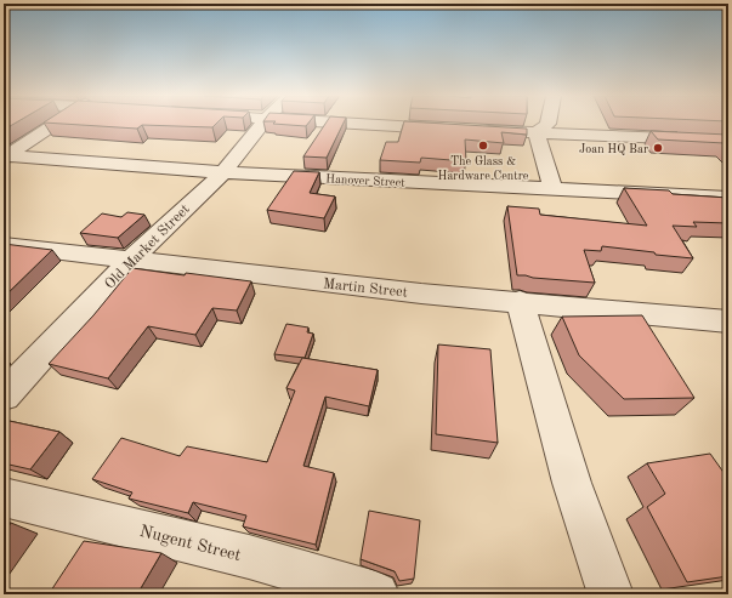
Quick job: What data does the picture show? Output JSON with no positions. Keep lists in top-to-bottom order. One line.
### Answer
{"streets":{"street":["Hanover Street","Old Market Street","Martin Street","Nugent Street"]},"crossings":[["Hanover Street","Old Market Street"],["Old Market Street","Martin Street"]],"places":["The Glass & Hardware Centre","Joan HQ Bar"]}
